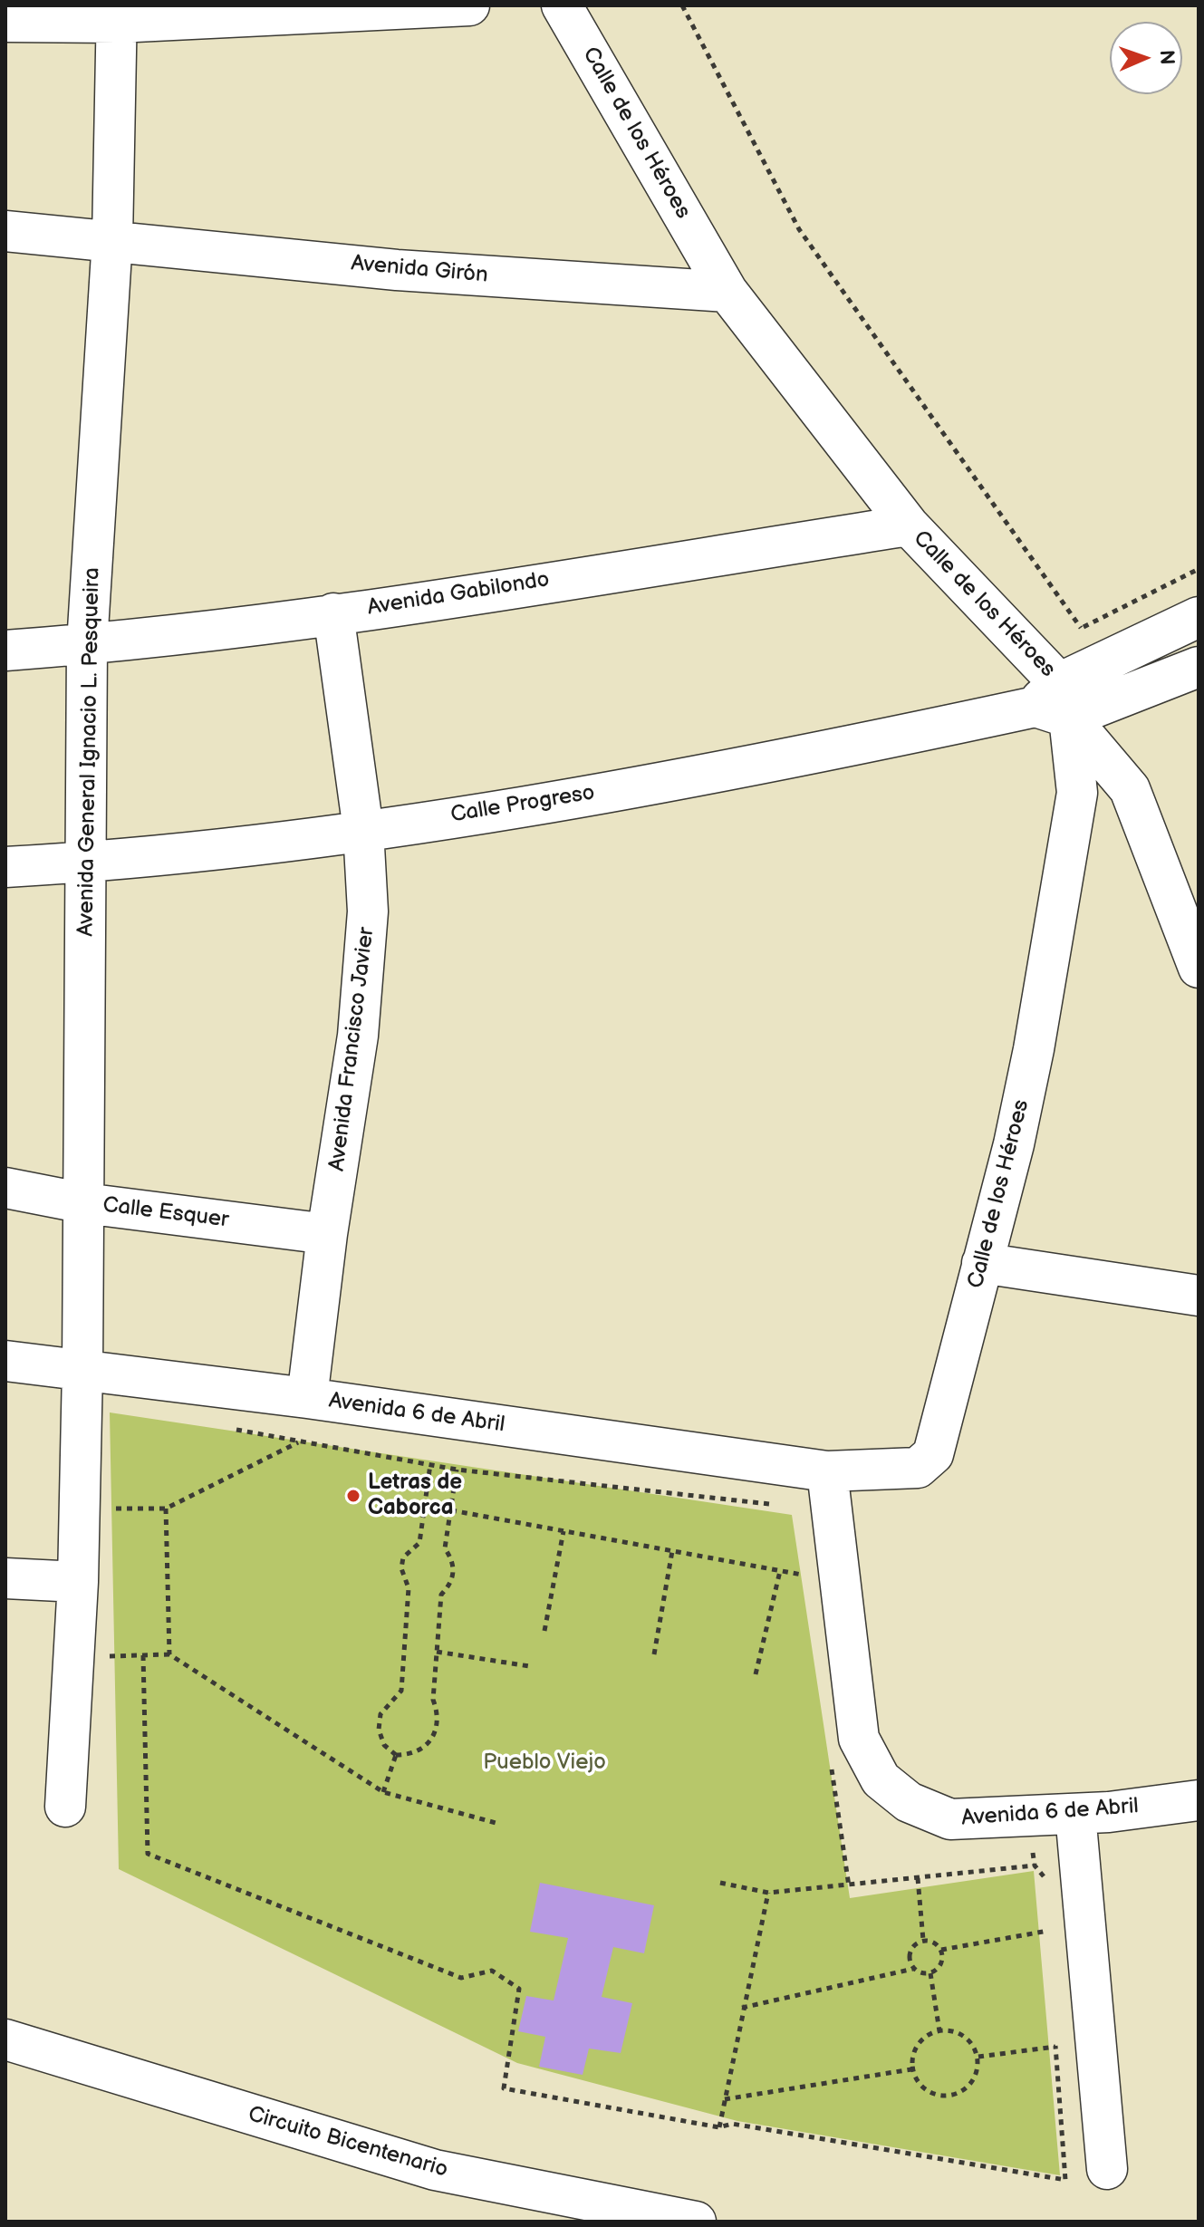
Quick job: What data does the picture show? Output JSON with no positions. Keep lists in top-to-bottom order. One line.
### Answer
{"streets":{"street":["Calle de los Héroes","Avenida Girón","Avenida Gabilondo","Avenida General Ignacio L. Pesqueira","Calle Progreso","Avenida Francisco Javier","Calle Esquer","Avenida 6 de Abril","Circuito Bicentenario"]},"crossings":[["Calle de los Héroes","Avenida Girón"],["Calle de los Héroes","Avenida Gabilondo"],["Calle de los Héroes","Calle Progreso"],["Calle de los Héroes","Avenida 6 de Abril"],["Avenida Girón","Avenida General Ignacio L. Pesqueira"],["Avenida Gabilondo","Avenida General Ignacio L. Pesqueira"],["Avenida Gabilondo","Avenida Francisco Javier"],["Avenida General Ignacio L. Pesqueira","Calle Progreso"],["Avenida General Ignacio L. Pesqueira","Calle Esquer"],["Avenida General Ignacio L. Pesqueira","Avenida 6 de Abril"],["Calle Progreso","Avenida Francisco Javier"],["Avenida Francisco Javier","Calle Esquer"],["Avenida Francisco Javier","Avenida 6 de Abril"]],"parks":["Pueblo Viejo"],"places":["Letras de Caborca"],"north":"right"}
